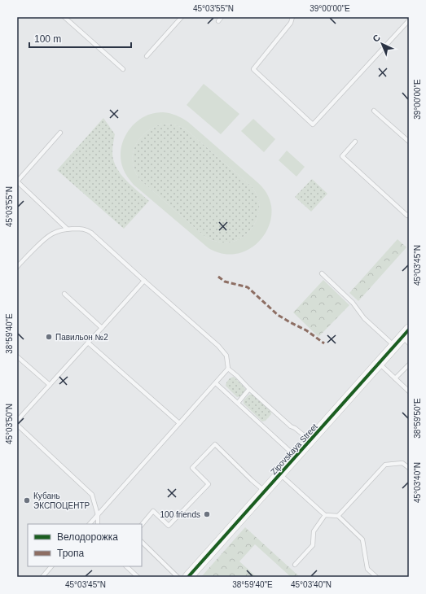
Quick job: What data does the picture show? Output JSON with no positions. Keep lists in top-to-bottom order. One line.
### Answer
{"streets":{"street":["Zipovskaya Street"]},"places":["Павильон №2","Кубань ЭКСПОЦЕНТР","100 friends"],"legend":["Велодорожка","Тропа"],"scale_bar":"100 m","north":"top left","coordinates":["45°03'55\"N","39°00'00\"E","45°03'45\"N","38°59'40\"E","38°59'50\"E","45°03'50\"N","45°03'40\"N"]}
